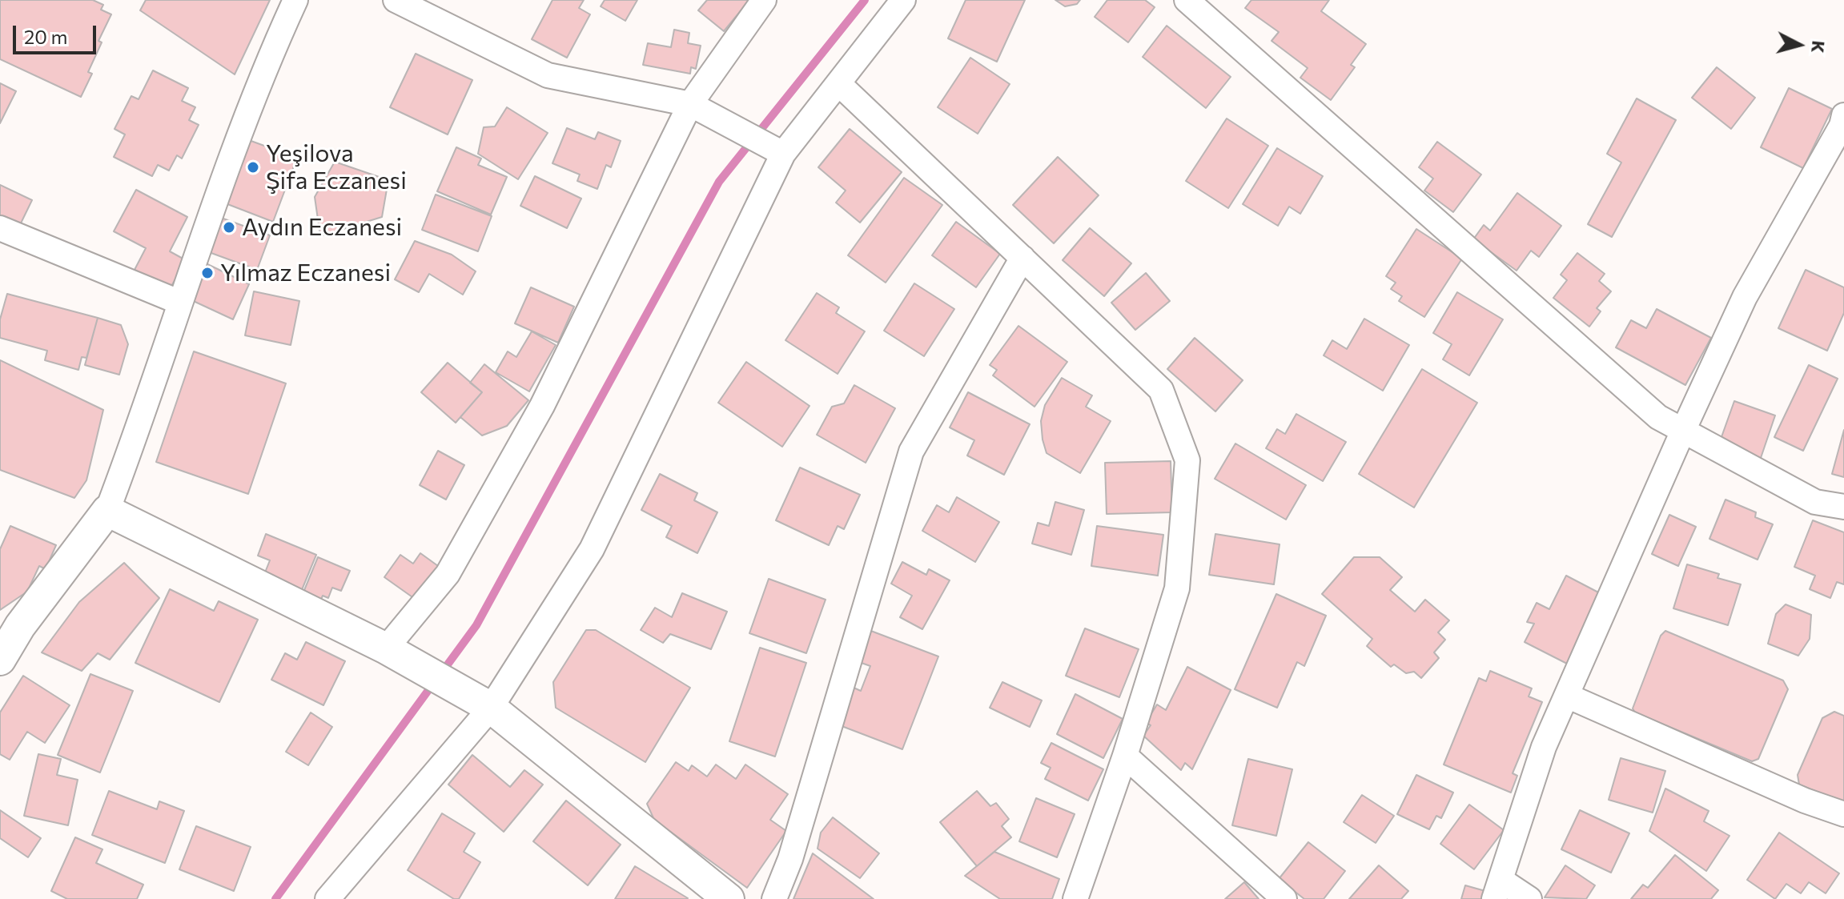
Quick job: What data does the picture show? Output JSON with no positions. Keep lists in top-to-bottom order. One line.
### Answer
{"places":["Yeşilova Şifa Eczanesi","Aydın Eczanesi","Yılmaz Eczanesi"],"scale_bar":"20 m","north":"right"}
